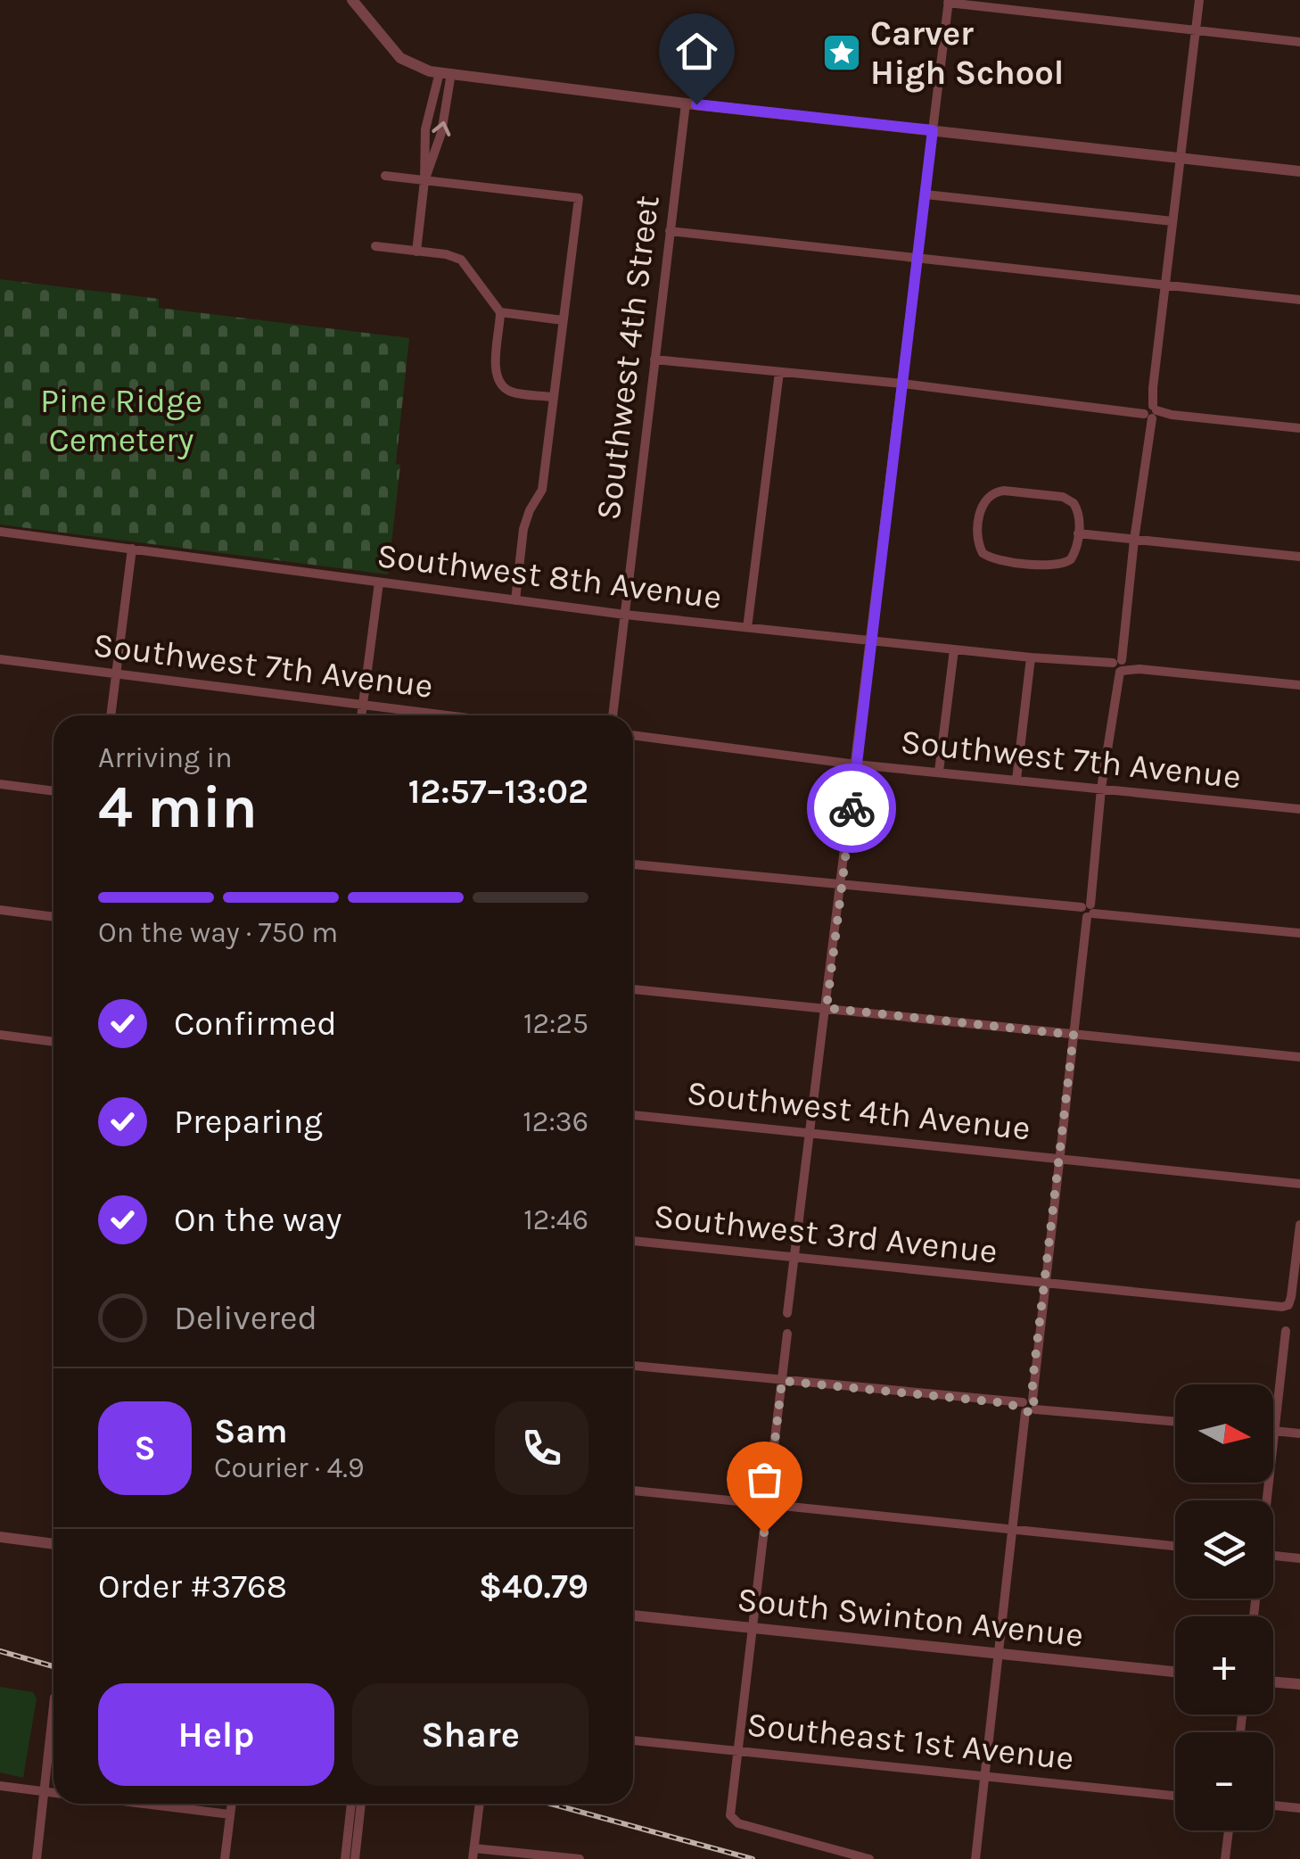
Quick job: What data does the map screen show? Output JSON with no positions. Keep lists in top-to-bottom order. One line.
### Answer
{"streets":{"street":["Southwest 4th Street","Southwest 8th Avenue","Southwest 7th Avenue","Southwest 4th Avenue","Southwest 3rd Avenue","South Swinton Avenue","Southeast 1st Avenue"]},"crossings":[["Southwest 4th Street","Southwest 8th Avenue"]],"parks":["Pine Ridge Cemetery"],"places":{"place":["Carver High School"]},"north":"right","page":{"heading":["4 min","Arriving in","12:57–13:02"],"panel":["Sam","Courier · 4.9","Order #3768","$40.79"],"bar":"On the way · 750 m","list":[["Confirmed","12:25"],["Preparing","12:36"],["On the way","12:46"],"Delivered"],"map_buttons":["+","−"],"round":"S","buttons":["Help","Share"]}}
